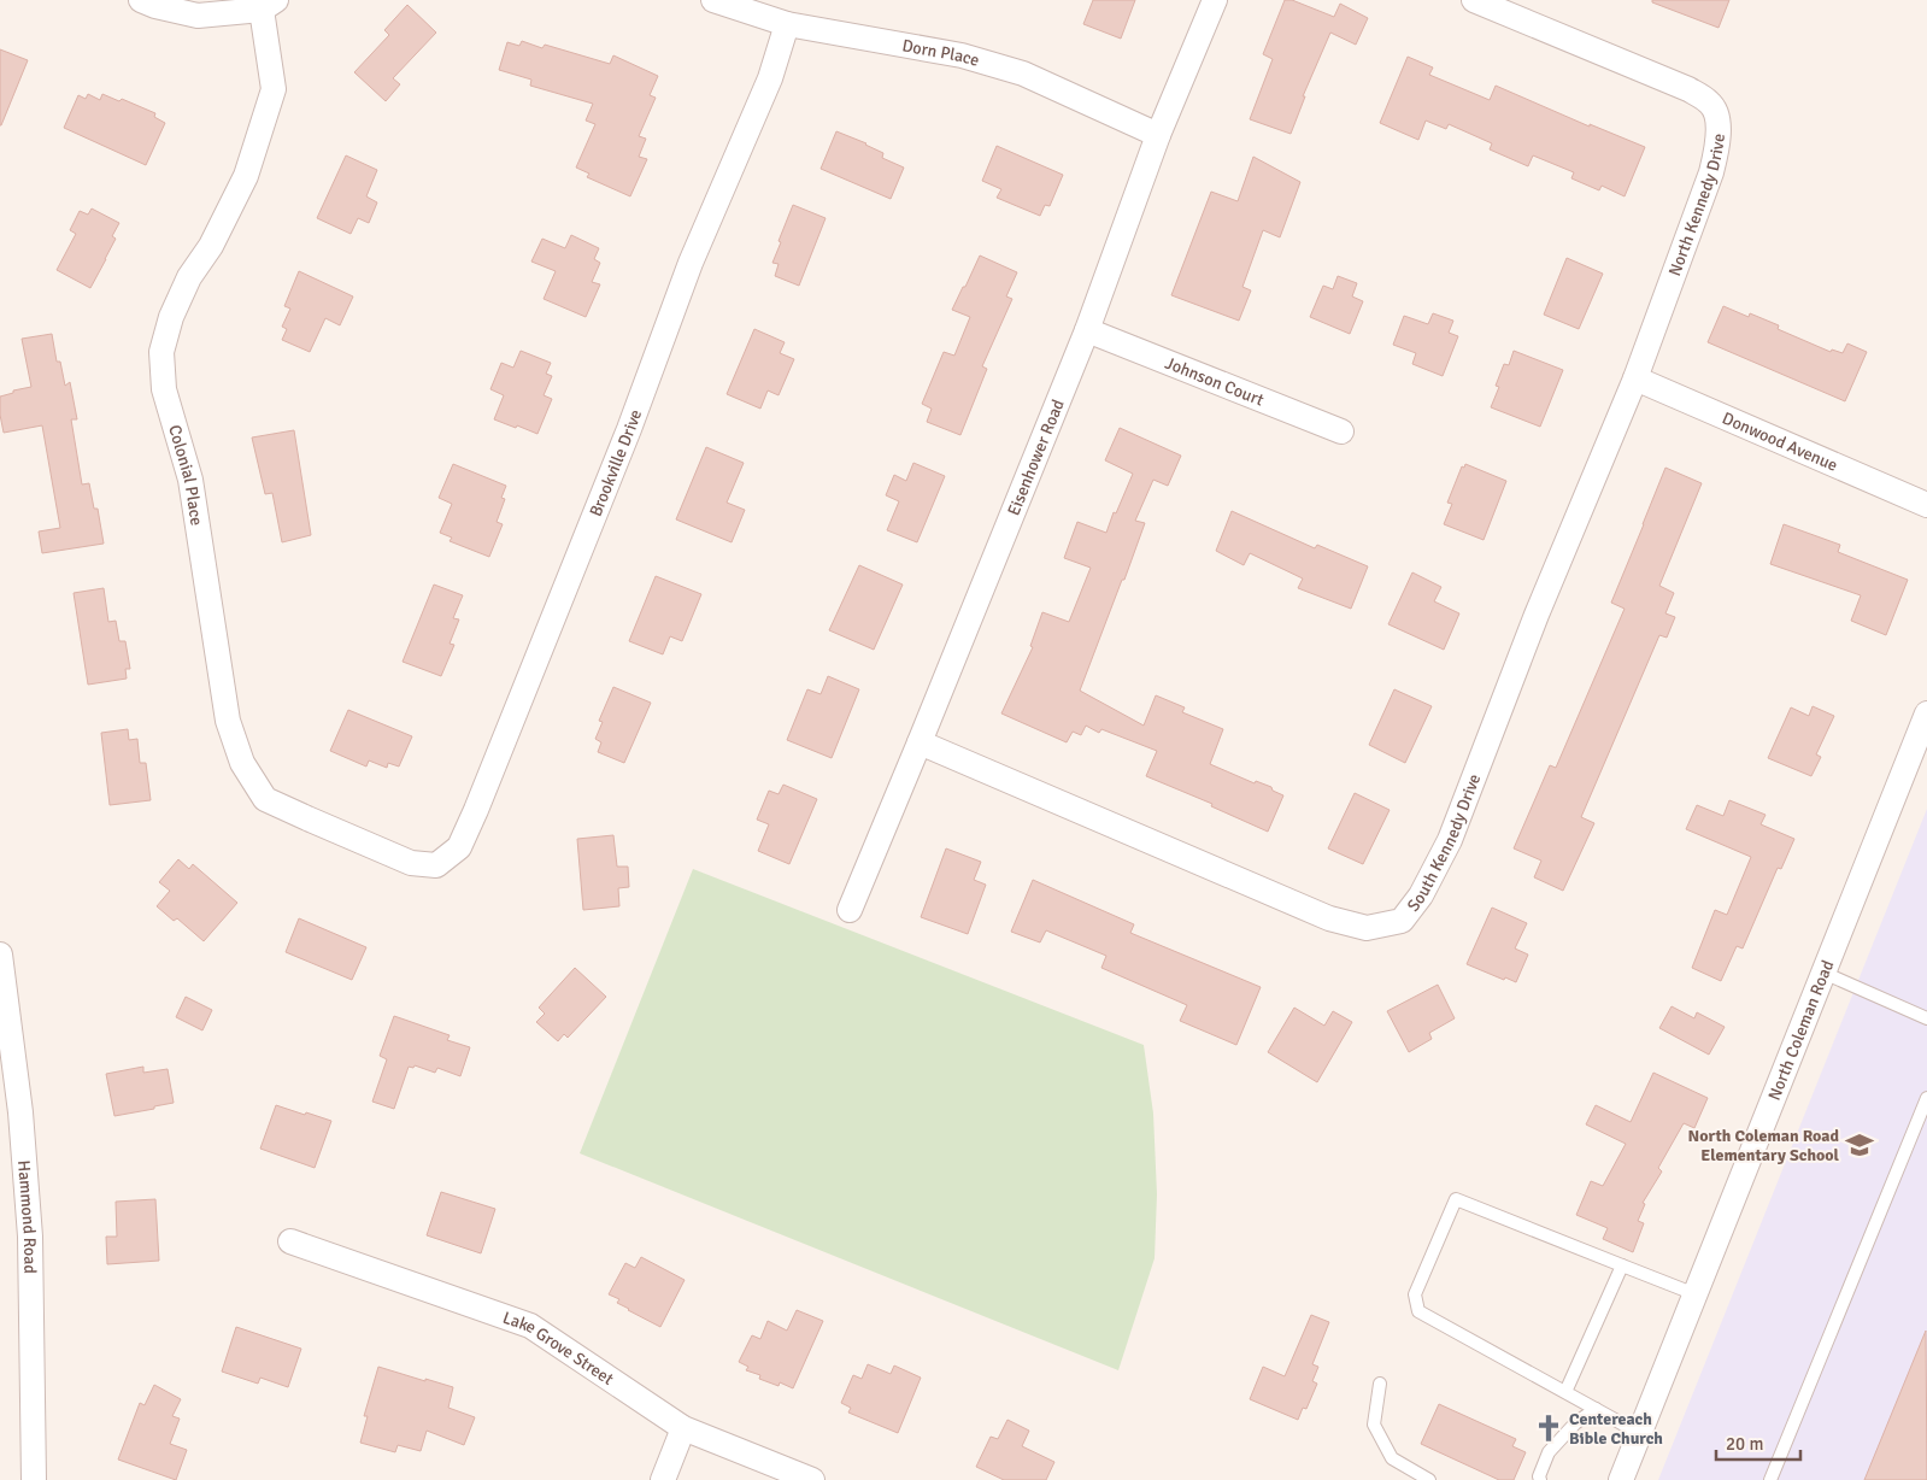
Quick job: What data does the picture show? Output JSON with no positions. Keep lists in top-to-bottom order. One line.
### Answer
{"streets":{"street":["Dorn Place","North Kennedy Drive","Johnson Court","Donwood Avenue","Eisenhower Road","Brookville Drive","Colonial Place","South Kennedy Drive","North Coleman Road","Hammond Road","Lake Grove Street"]},"crossings":[["Dorn Place","Eisenhower Road"],["Dorn Place","Brookville Drive"],["North Kennedy Drive","Donwood Avenue"],["North Kennedy Drive","South Kennedy Drive"],["Johnson Court","Eisenhower Road"],["Donwood Avenue","South Kennedy Drive"],["Eisenhower Road","South Kennedy Drive"],["Brookville Drive","Colonial Place"]],"places":{"school or university":["North Coleman Road Elementary School"],"church":["Centereach Bible Church"]},"scale_bar":"20 m"}
